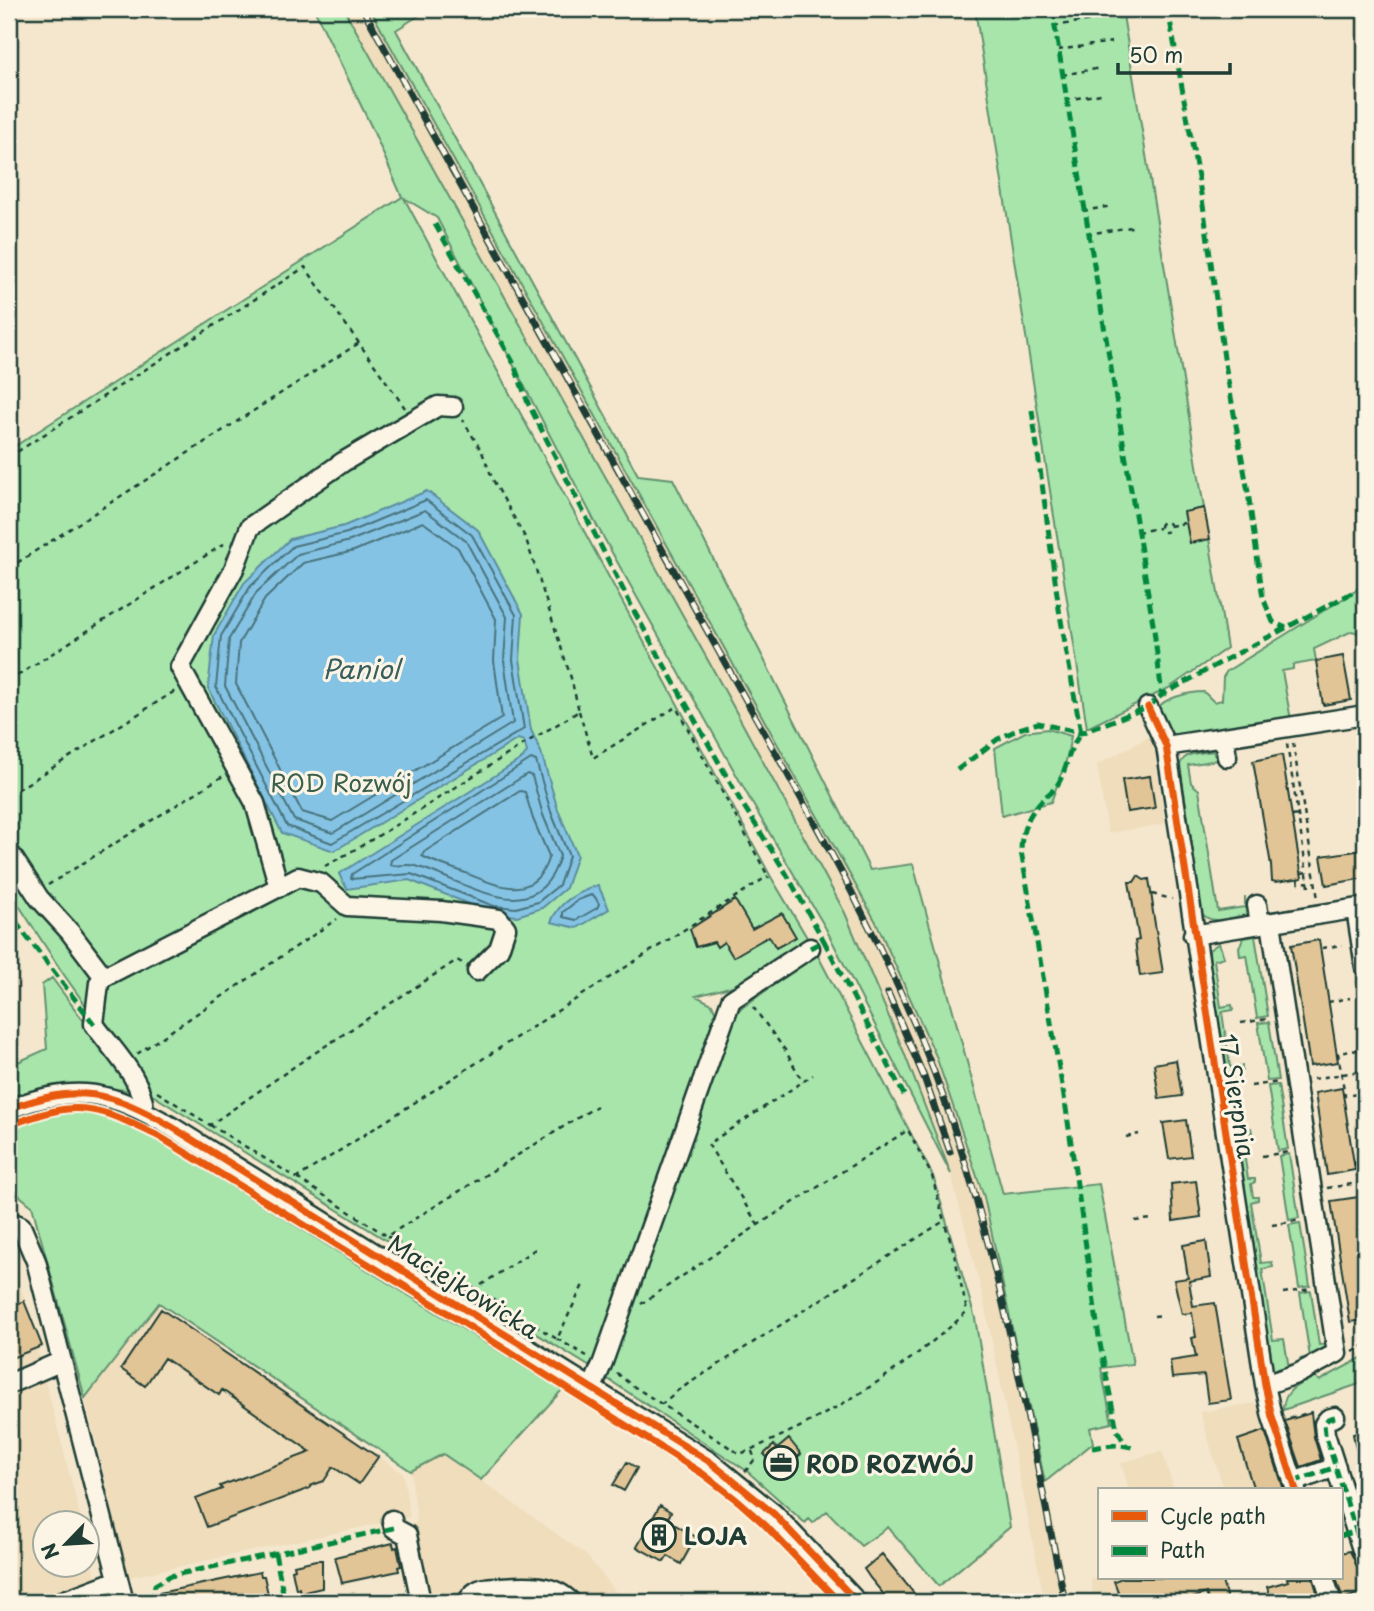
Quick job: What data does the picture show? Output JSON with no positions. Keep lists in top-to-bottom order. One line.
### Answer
{"streets":{"street":["17 Sierpnia","Maciejkowicka"]},"water":["Paniol"],"parks":["ROD Rozwój"],"places":{"office":["ROD ROZWÓJ"],"building":["LOJA"]},"legend":["Cycle path","Path"],"scale_bar":"50 m","north":"bottom left"}
